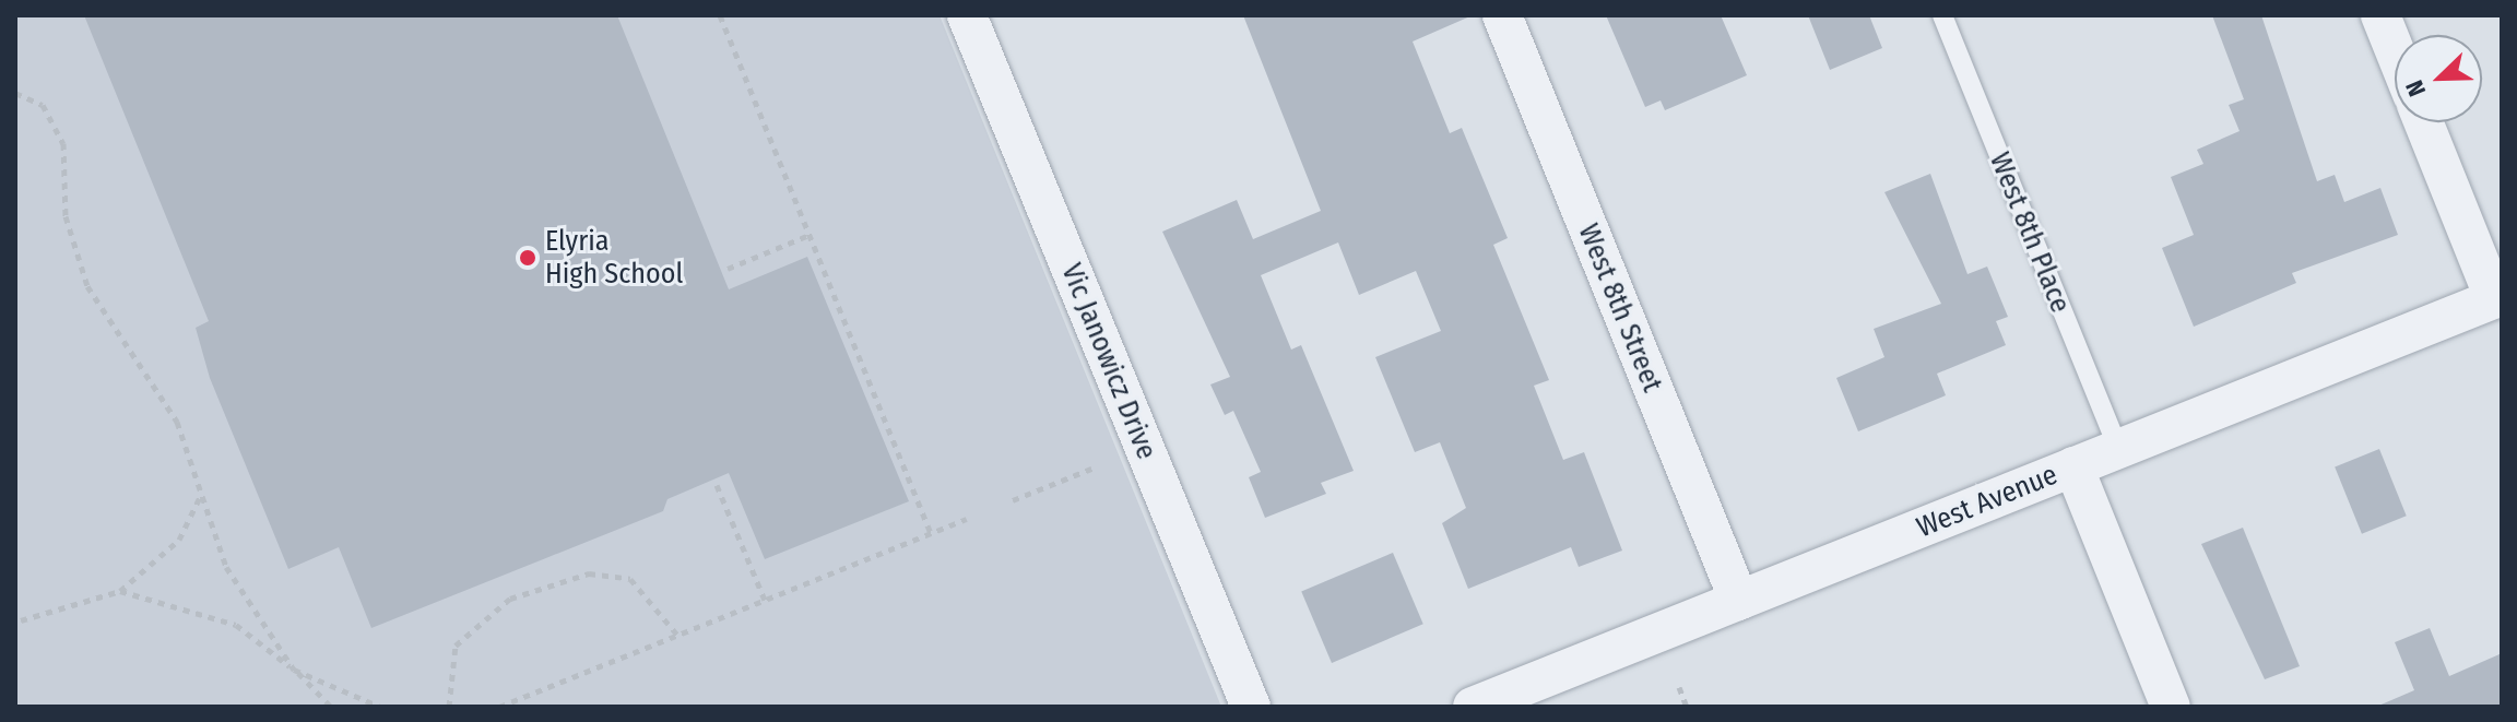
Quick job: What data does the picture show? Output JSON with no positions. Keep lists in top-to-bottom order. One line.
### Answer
{"streets":{"street":["West 8th Street","Vic Janowicz Drive","West Avenue"],"lane":["West 8th Place"]},"crossings":[["West 8th Place","West Avenue"],["West 8th Street","West Avenue"]],"places":["Elyria High School"],"north":"bottom left"}
